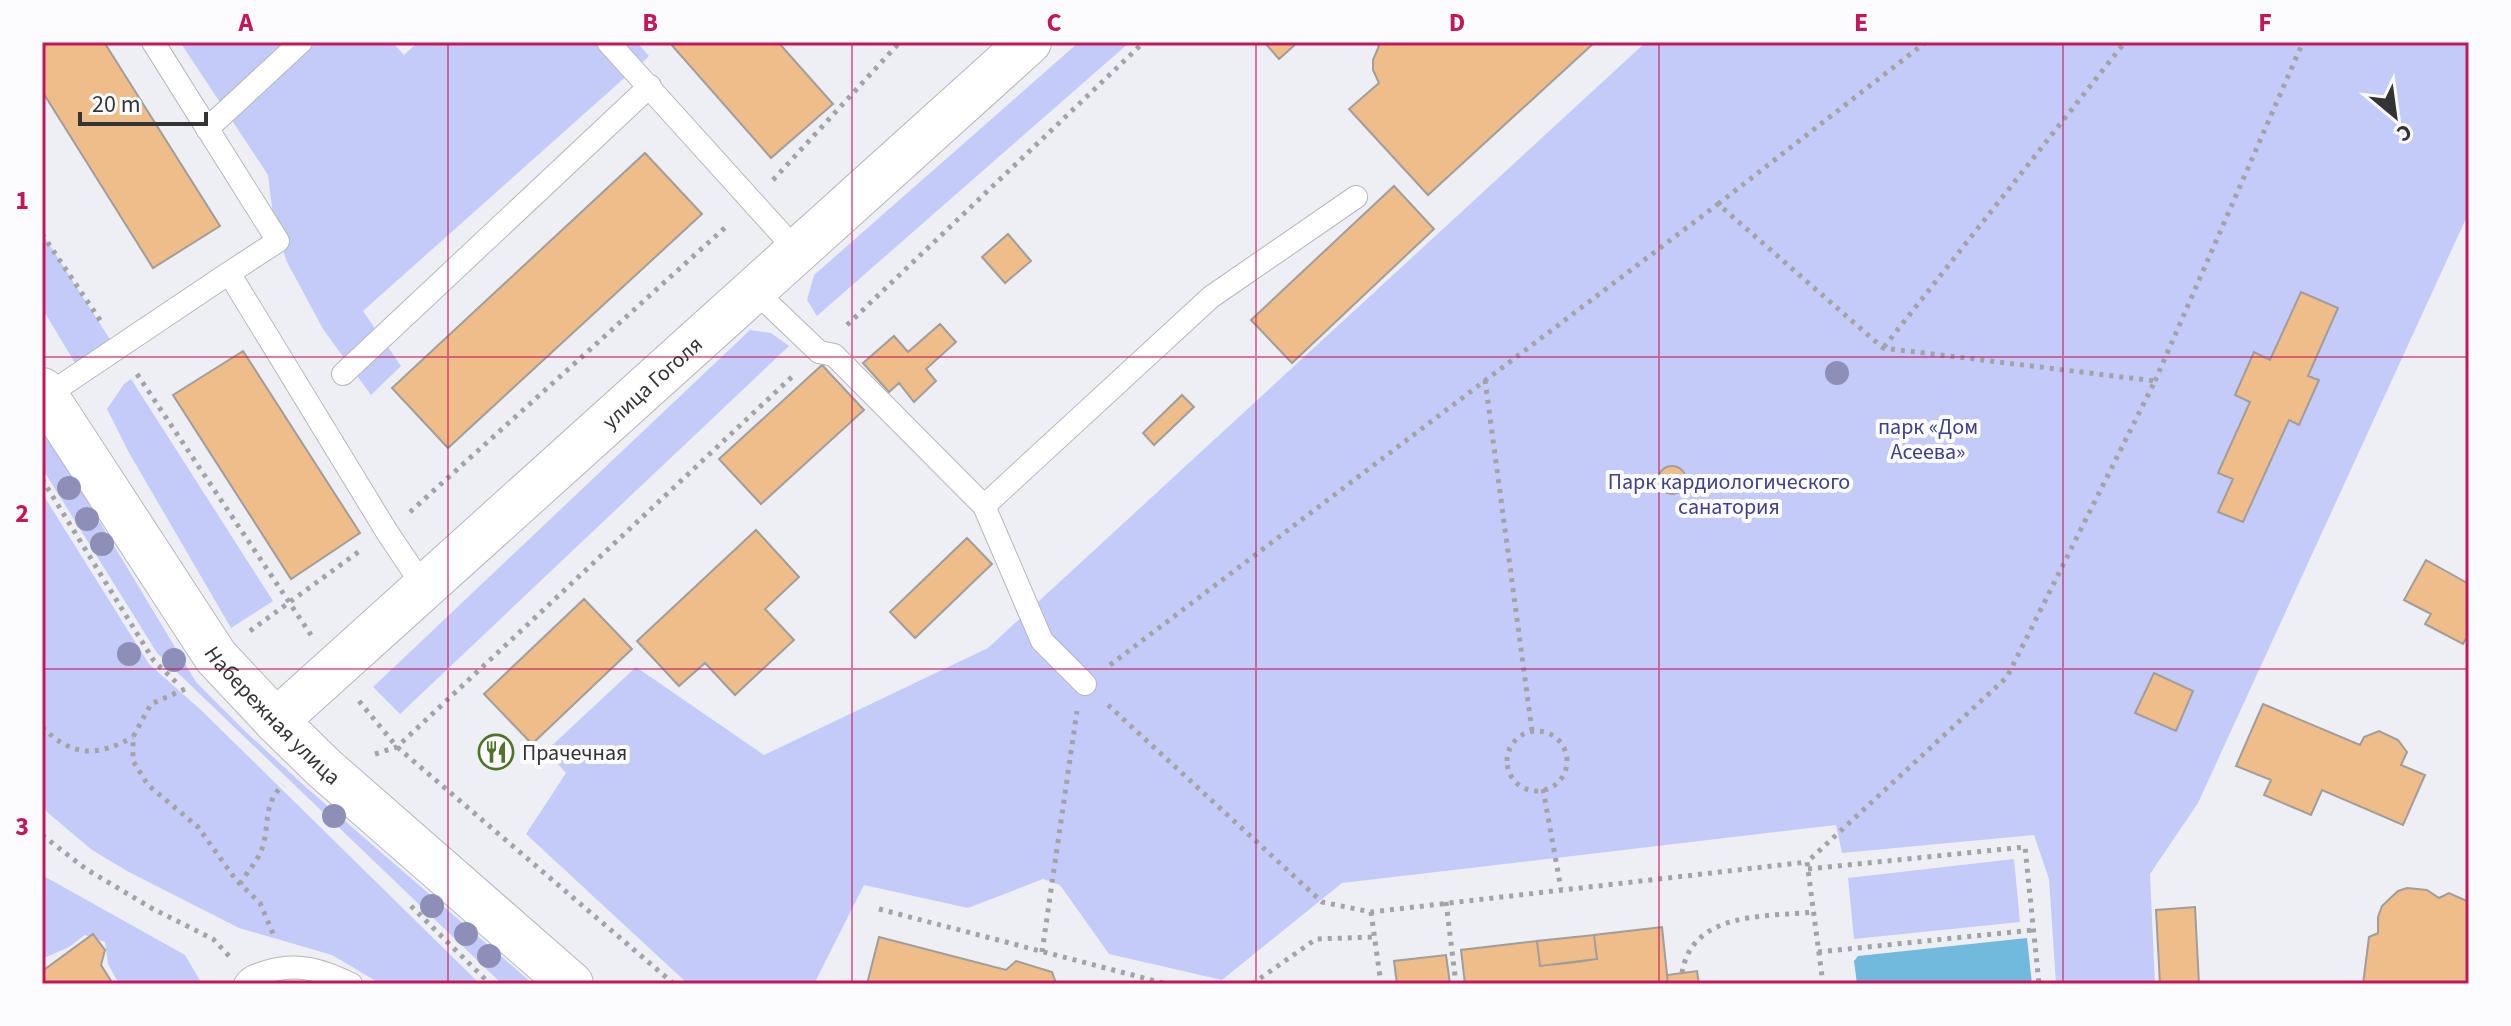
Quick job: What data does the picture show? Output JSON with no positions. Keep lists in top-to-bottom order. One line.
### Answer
{"streets":{"street":["улица Гоголя","Набережная улица"]},"crossings":[["улица Гоголя","Набережная улица"]],"parks":["парк «Дом Асеева»","Парк кардиологического санатория"],"places":{"restaurant":["Прачечная"]},"scale_bar":"20 m","north":"bottom right","grid":{"columns":["A","B","C","D","E","F"],"rows":["1","2","3"]}}
